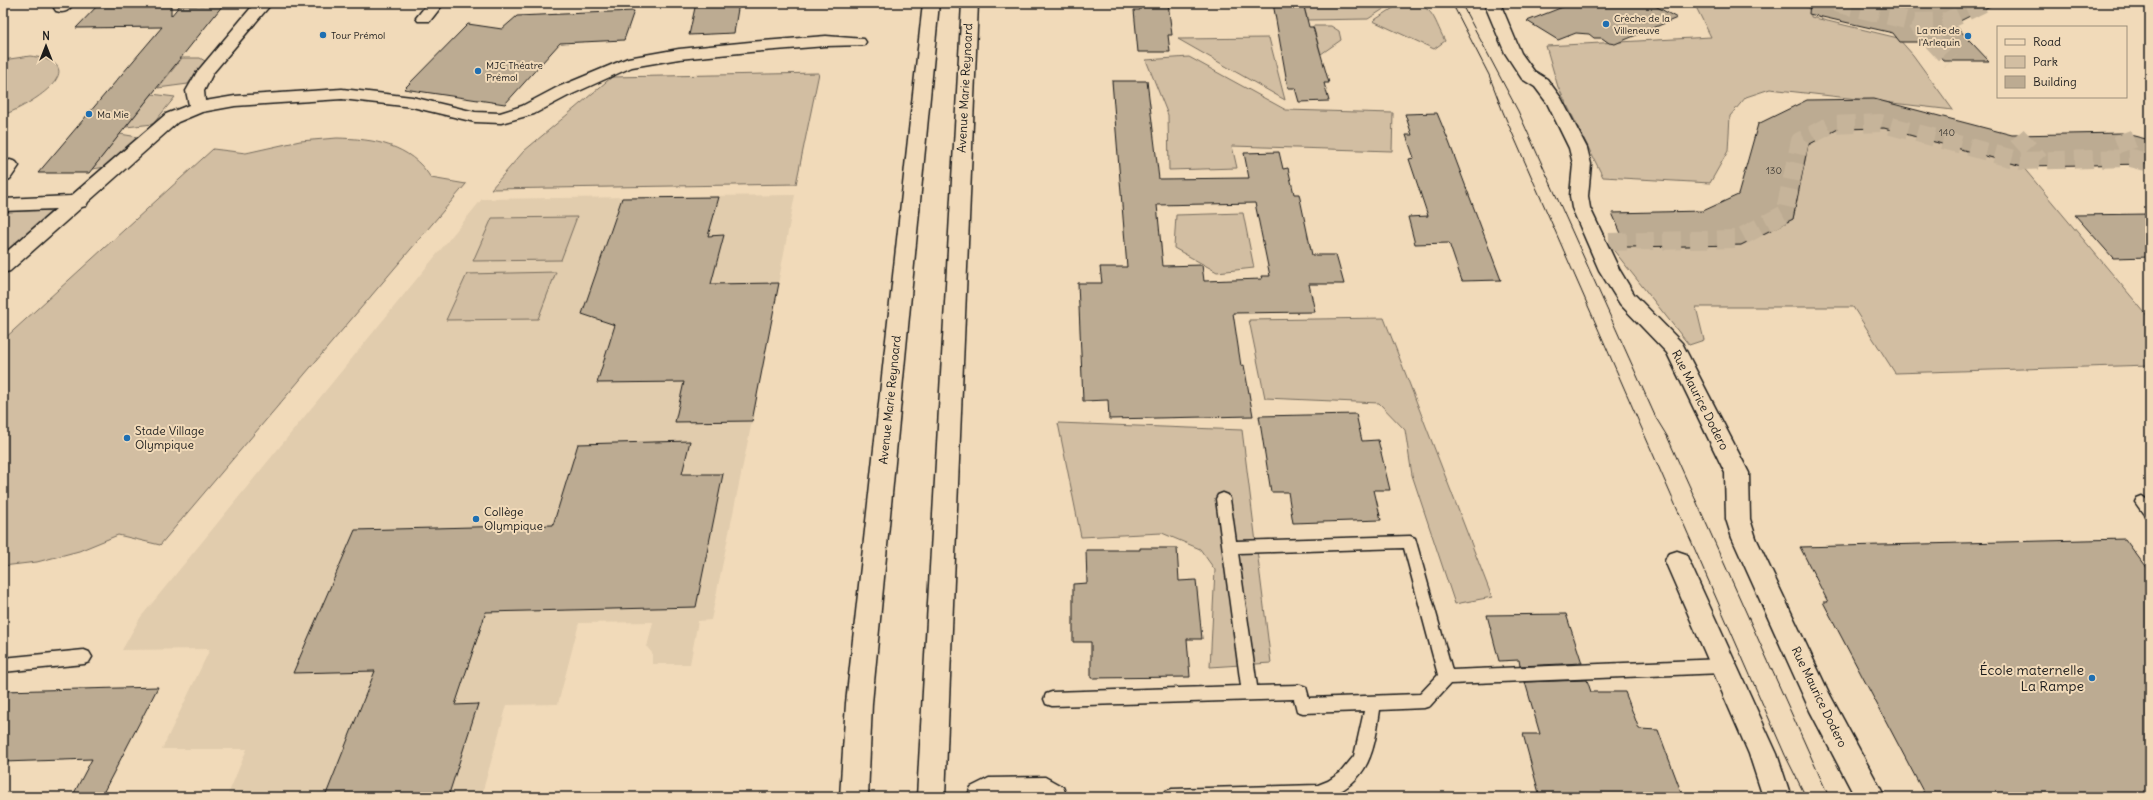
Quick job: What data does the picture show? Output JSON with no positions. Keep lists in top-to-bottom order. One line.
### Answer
{"streets":{"street":["Avenue Marie Reynoard","Rue Maurice Dodero"]},"places":["Crèche de la Villeneuve","Tour Prémol","La mie de l'Arlequin","MJC Théatre Prémol","Ma Mie","Stade Village Olympique","Collège Olympique","École maternelle La Rampe"],"house_numbers":["140","130"],"legend":["Road","Park","Building"],"north":"top"}
